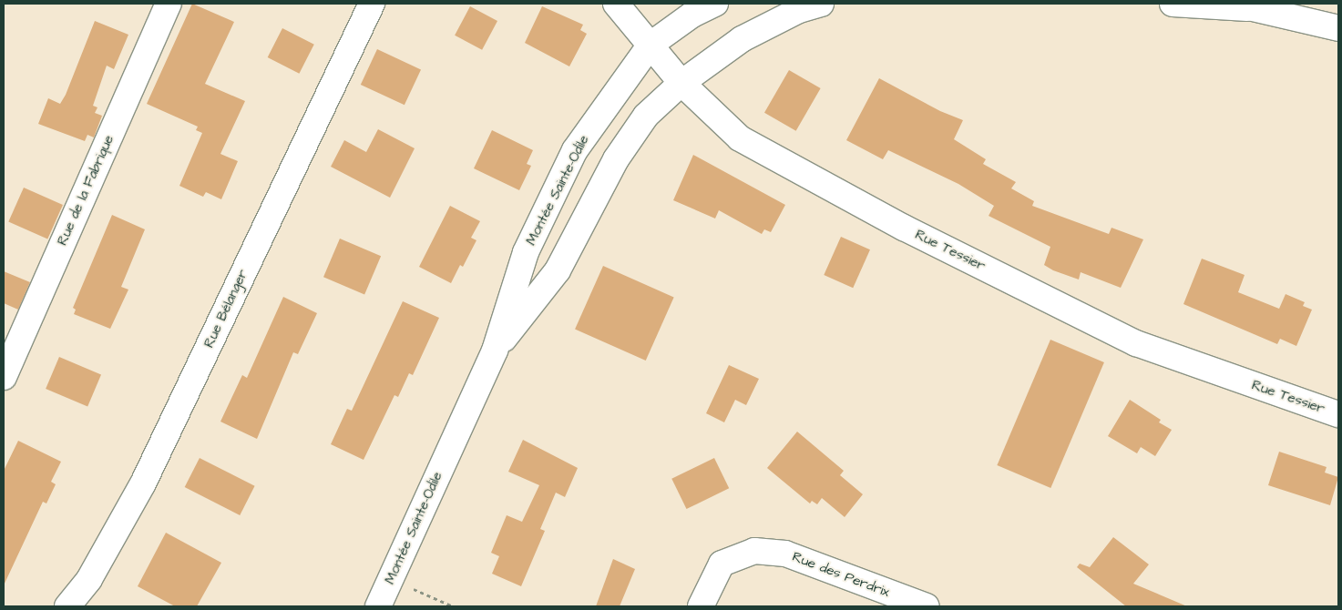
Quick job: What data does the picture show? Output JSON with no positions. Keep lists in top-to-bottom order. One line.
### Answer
{"streets":{"street":["Rue de la Fabrique","Montée Sainte-Odile","Rue Tessier","Rue Bélanger","Rue des Perdrix"]},"crossings":[["Montée Sainte-Odile","Rue Tessier"]]}
